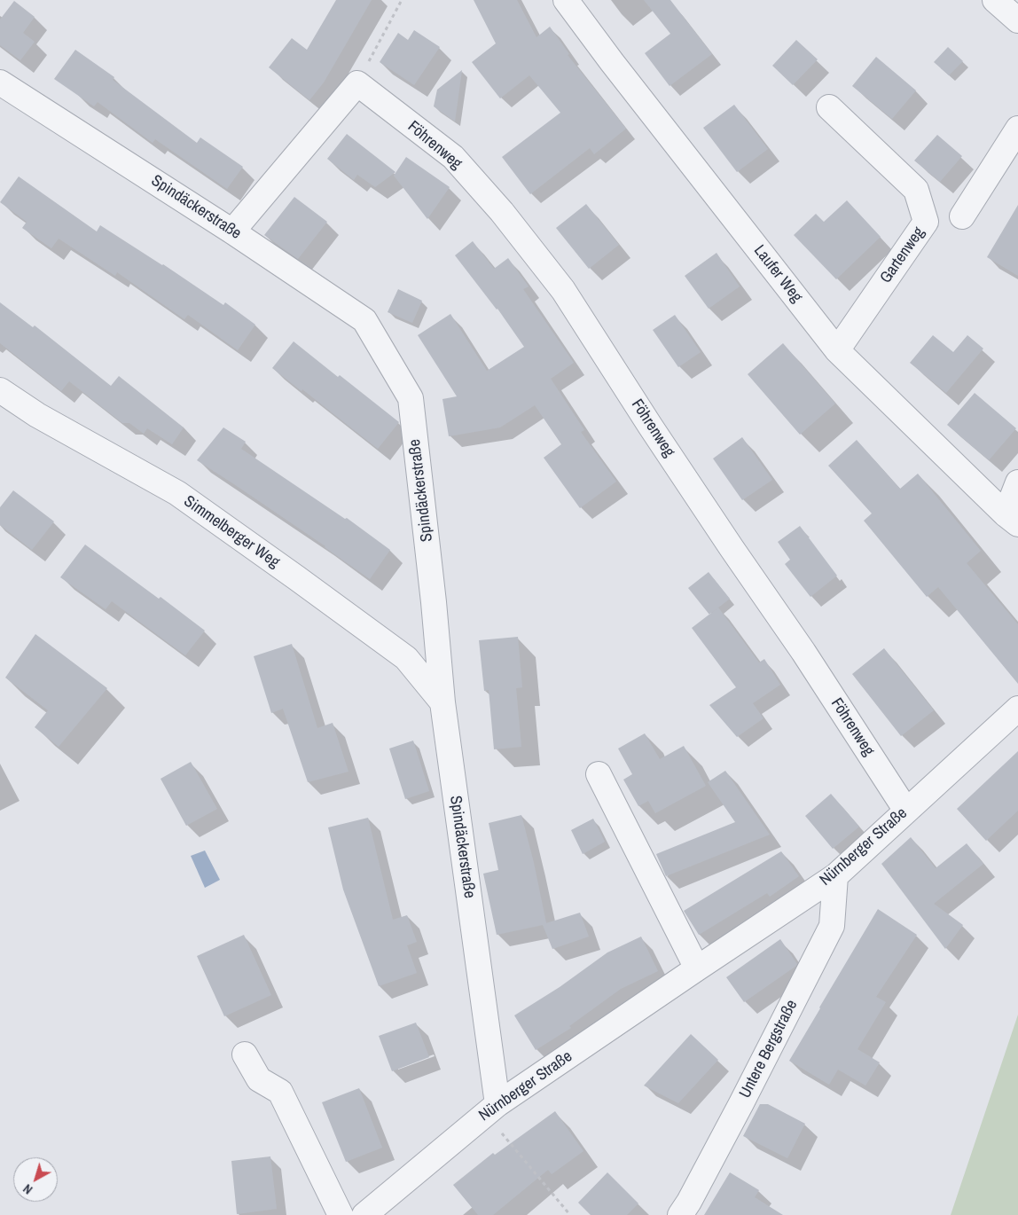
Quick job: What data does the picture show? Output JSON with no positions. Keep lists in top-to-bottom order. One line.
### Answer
{"streets":{"street":["Föhrenweg","Spindäckerstraße","Gartenweg","Laufer Weg","Simmelberger Weg","Nürnberger Straße","Untere Bergstraße"]},"crossings":[["Föhrenweg","Nürnberger Straße"],["Spindäckerstraße","Simmelberger Weg"],["Spindäckerstraße","Nürnberger Straße"],["Gartenweg","Laufer Weg"],["Nürnberger Straße","Untere Bergstraße"]],"north":"bottom left"}
